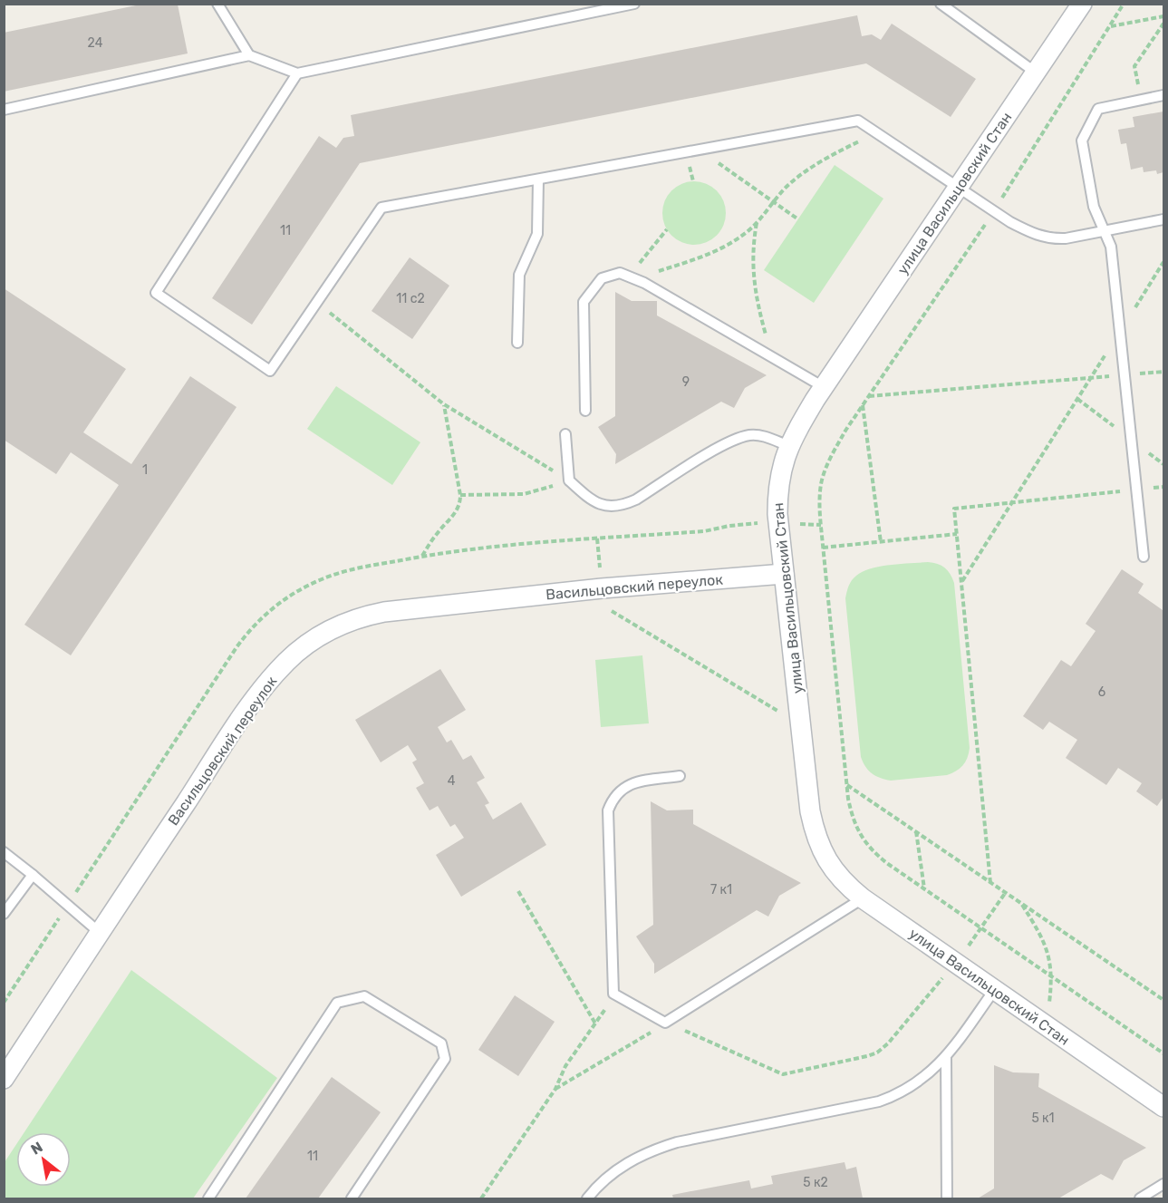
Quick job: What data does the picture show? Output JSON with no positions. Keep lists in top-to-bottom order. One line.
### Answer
{"streets":{"street":["улица Васильцовский Стан","Васильцовский переулок"]},"crossings":[["улица Васильцовский Стан","Васильцовский переулок"]],"house_numbers":["24","11","11 с2","9","1","6","4","7 к1","5 к1","11","5 к2"],"north":"top left"}
